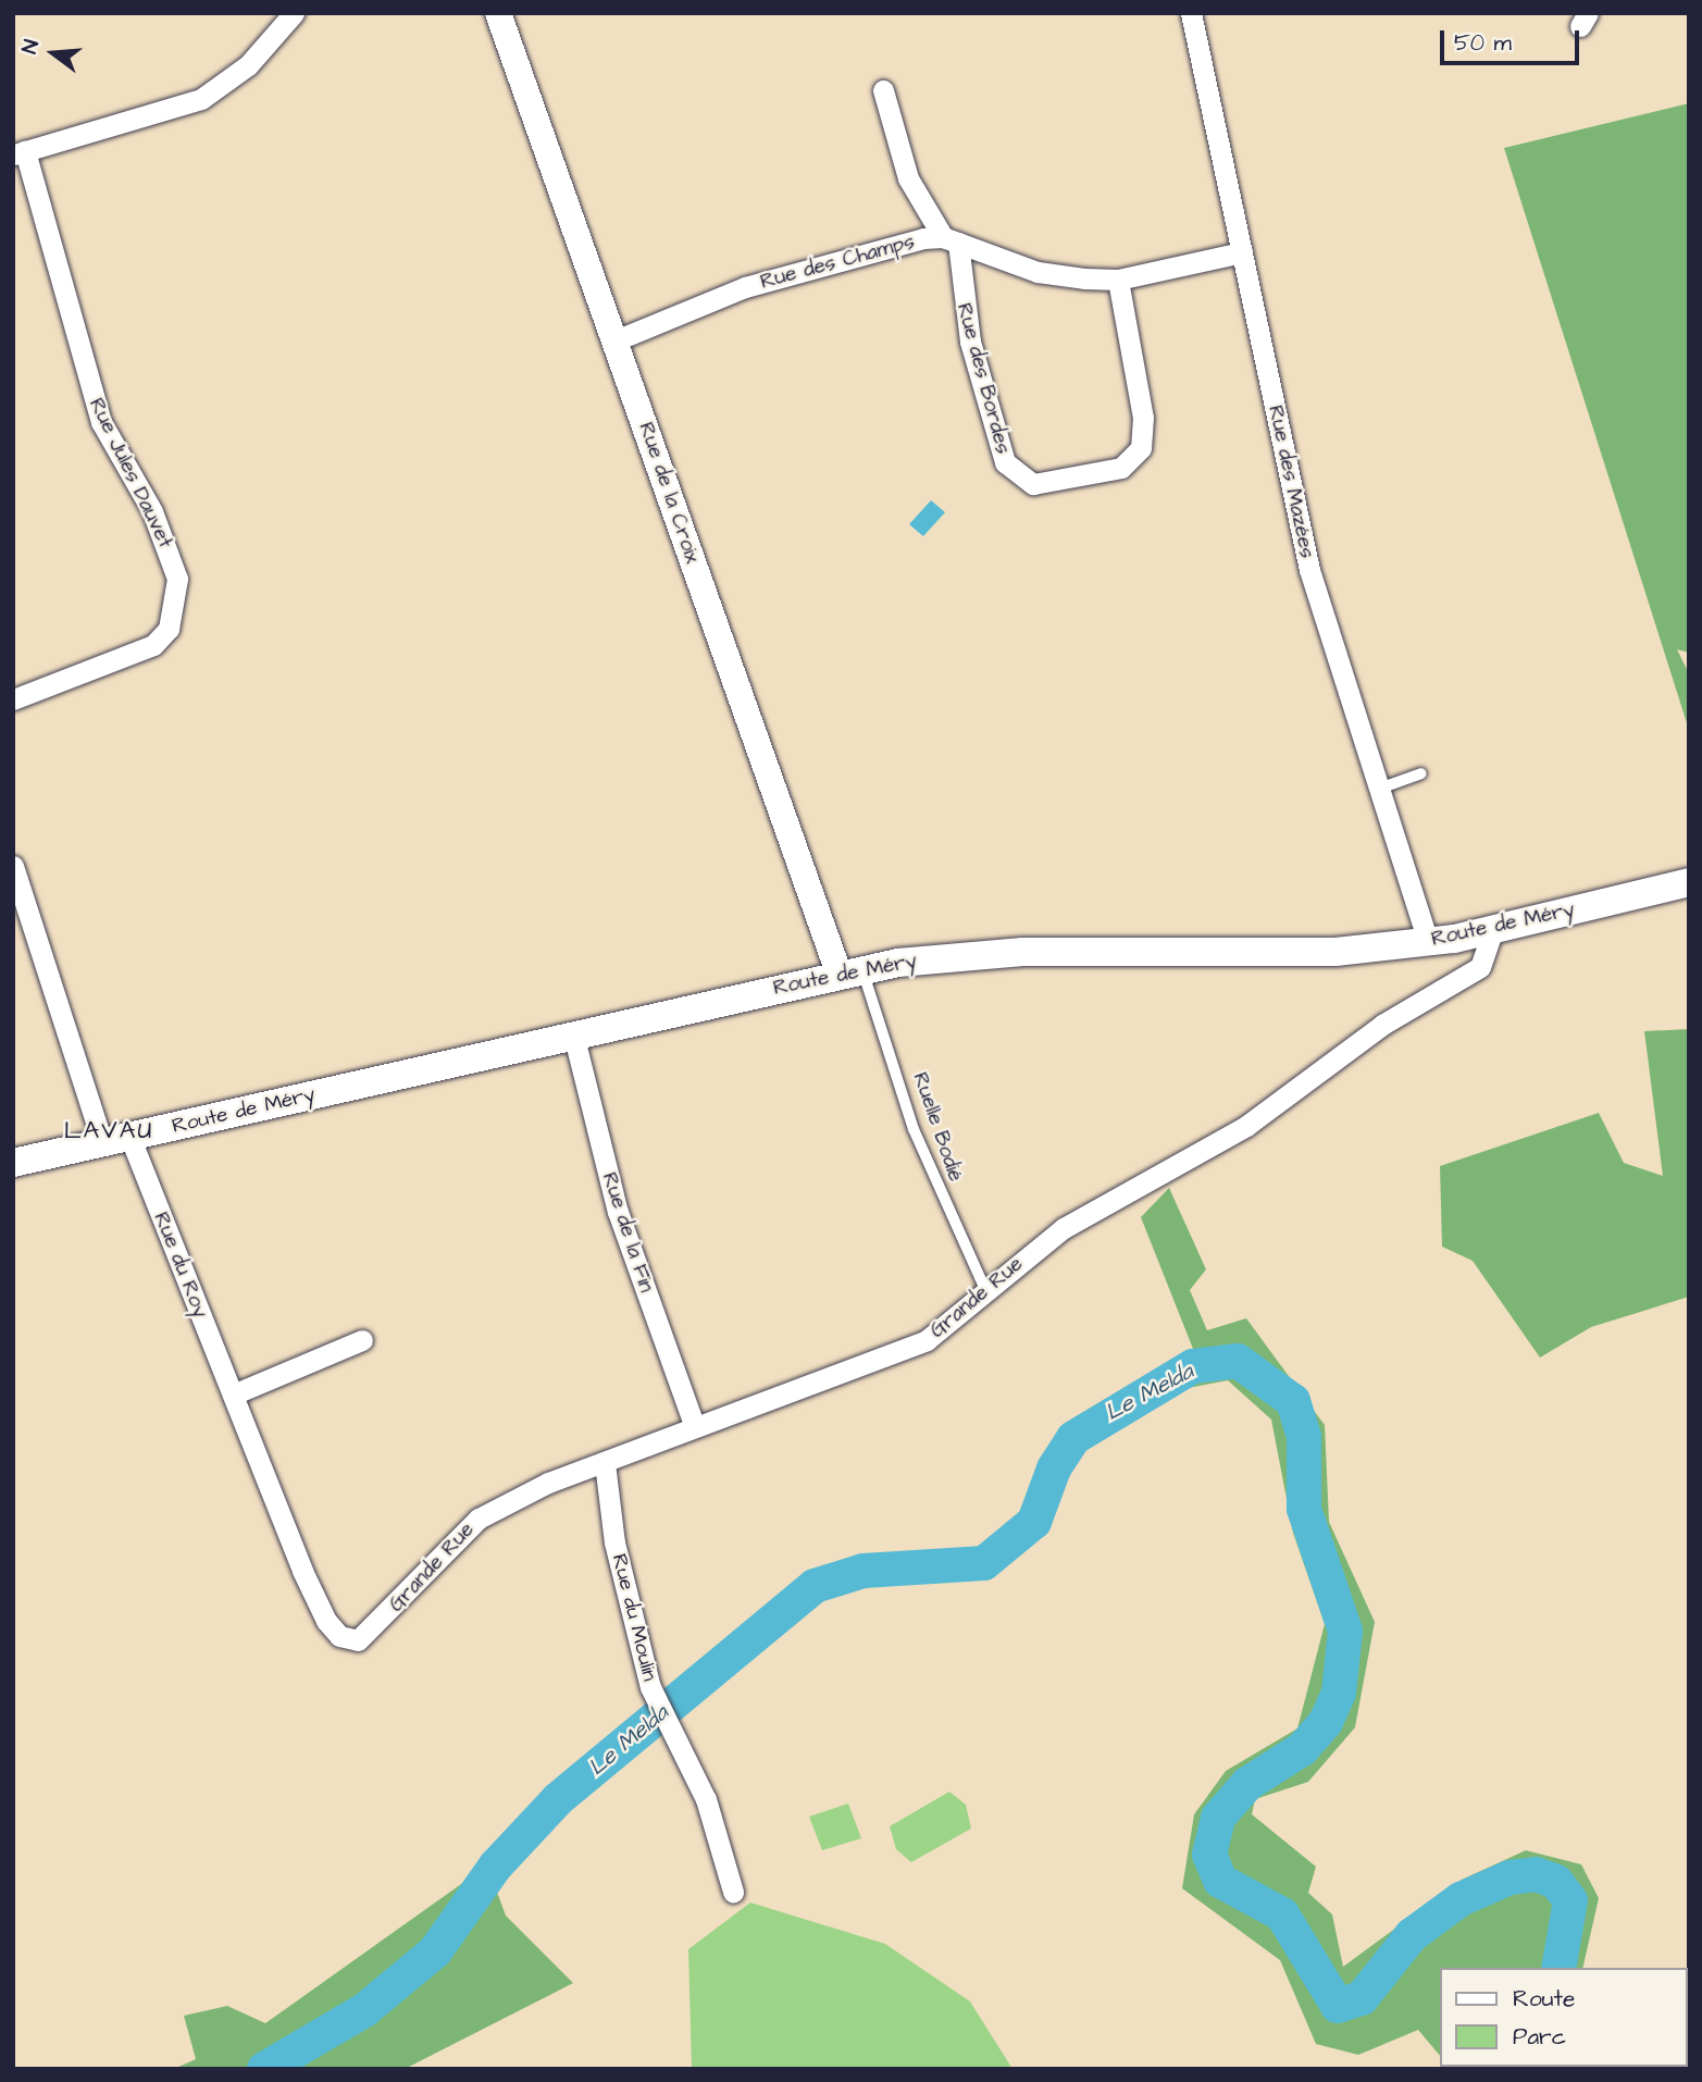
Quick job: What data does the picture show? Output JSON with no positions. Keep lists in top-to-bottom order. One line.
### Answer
{"streets":{"main road":["Route de Méry"],"street":["Rue des Champs","Rue des Bordes","Rue Jules Dauvet","Rue des Mazées","Rue de la Croix","Rue de la Fin","Rue du Roy","Grande Rue","Rue du Moulin"],"lane":["Ruelle Bodié"]},"crossings":[["Rue des Champs","Rue des Bordes"],["Rue des Champs","Rue de la Croix"],["Rue des Mazées","Route de Méry"],["Rue de la Croix","Route de Méry"],["Rue de la Croix","Ruelle Bodié"],["Route de Méry","Ruelle Bodié"],["Route de Méry","Rue de la Fin"],["Route de Méry","Rue du Roy"],["Route de Méry","Grande Rue"],["Ruelle Bodié","Grande Rue"],["Rue de la Fin","Grande Rue"],["Rue du Roy","Grande Rue"],["Grande Rue","Rue du Moulin"]],"districts":["LAVAU"],"water":["Le Melda"],"legend":["Route","Parc"],"scale_bar":"50 m","north":"left"}
